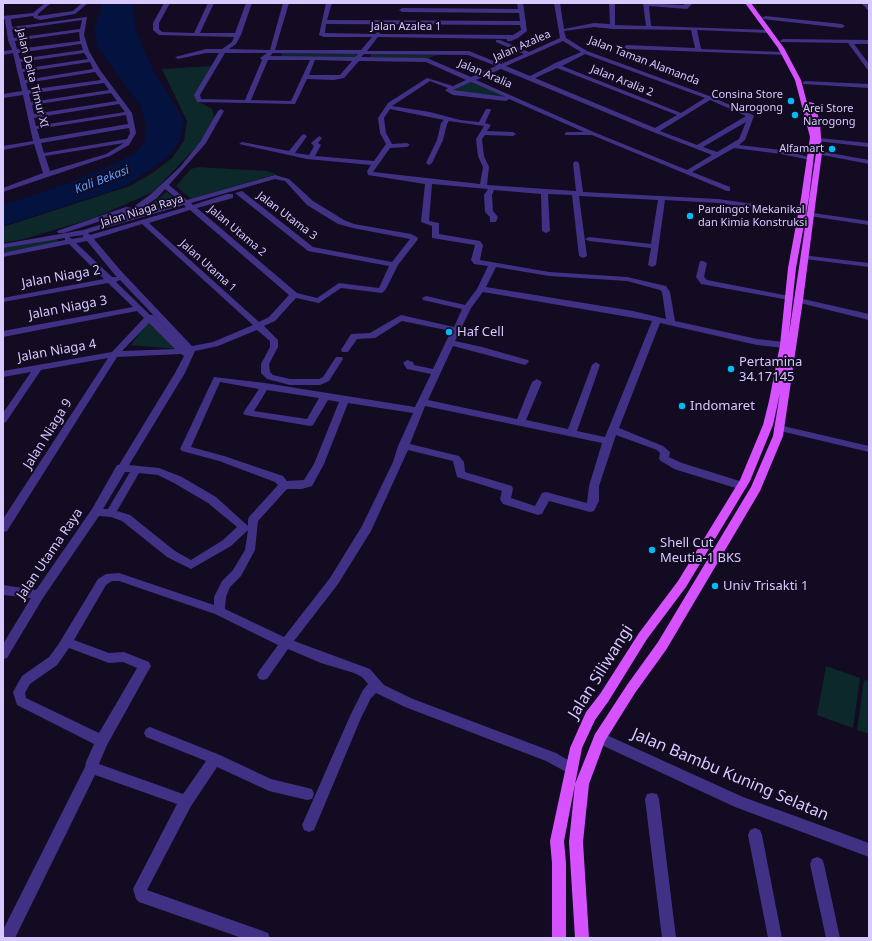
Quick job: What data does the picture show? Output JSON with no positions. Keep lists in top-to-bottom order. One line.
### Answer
{"streets":{"main road":["Jalan Siliwangi"],"street":["Jalan Azalea 1","Jalan Azalea","Jalan Taman Alamanda","Jalan Aralia","Jalan Delta Timur XI","Jalan Aralia 2","Jalan Niaga Raya","Jalan Utama 3","Jalan Utama 2","Jalan Utama 1","Jalan Niaga 2","Jalan Niaga 3","Jalan Niaga 4","Jalan Niaga 9","Jalan Utama Raya","Jalan Bambu Kuning Selatan"]},"crossings":[["Jalan Azalea 1","Jalan Azalea"],["Jalan Azalea","Jalan Taman Alamanda"],["Jalan Azalea","Jalan Aralia"],["Jalan Niaga Raya","Jalan Utama 3"],["Jalan Niaga Raya","Jalan Utama 2"],["Jalan Niaga Raya","Jalan Utama 1"],["Jalan Utama 2","Jalan Niaga 4"],["Jalan Utama 1","Jalan Niaga 4"],["Jalan Niaga 4","Jalan Niaga 9"],["Jalan Niaga 4","Jalan Utama Raya"]],"water":["Kali Bekasi"],"places":["Consina Store Narogong","Arei Store Narogong","Alfamart","Pardingot Mekanikal dan Kimia Konstruksi","Haf Cell","Pertamina 34.17145","Indomaret","Shell Cut Meutia-1 BKS","Univ Trisakti 1"]}
